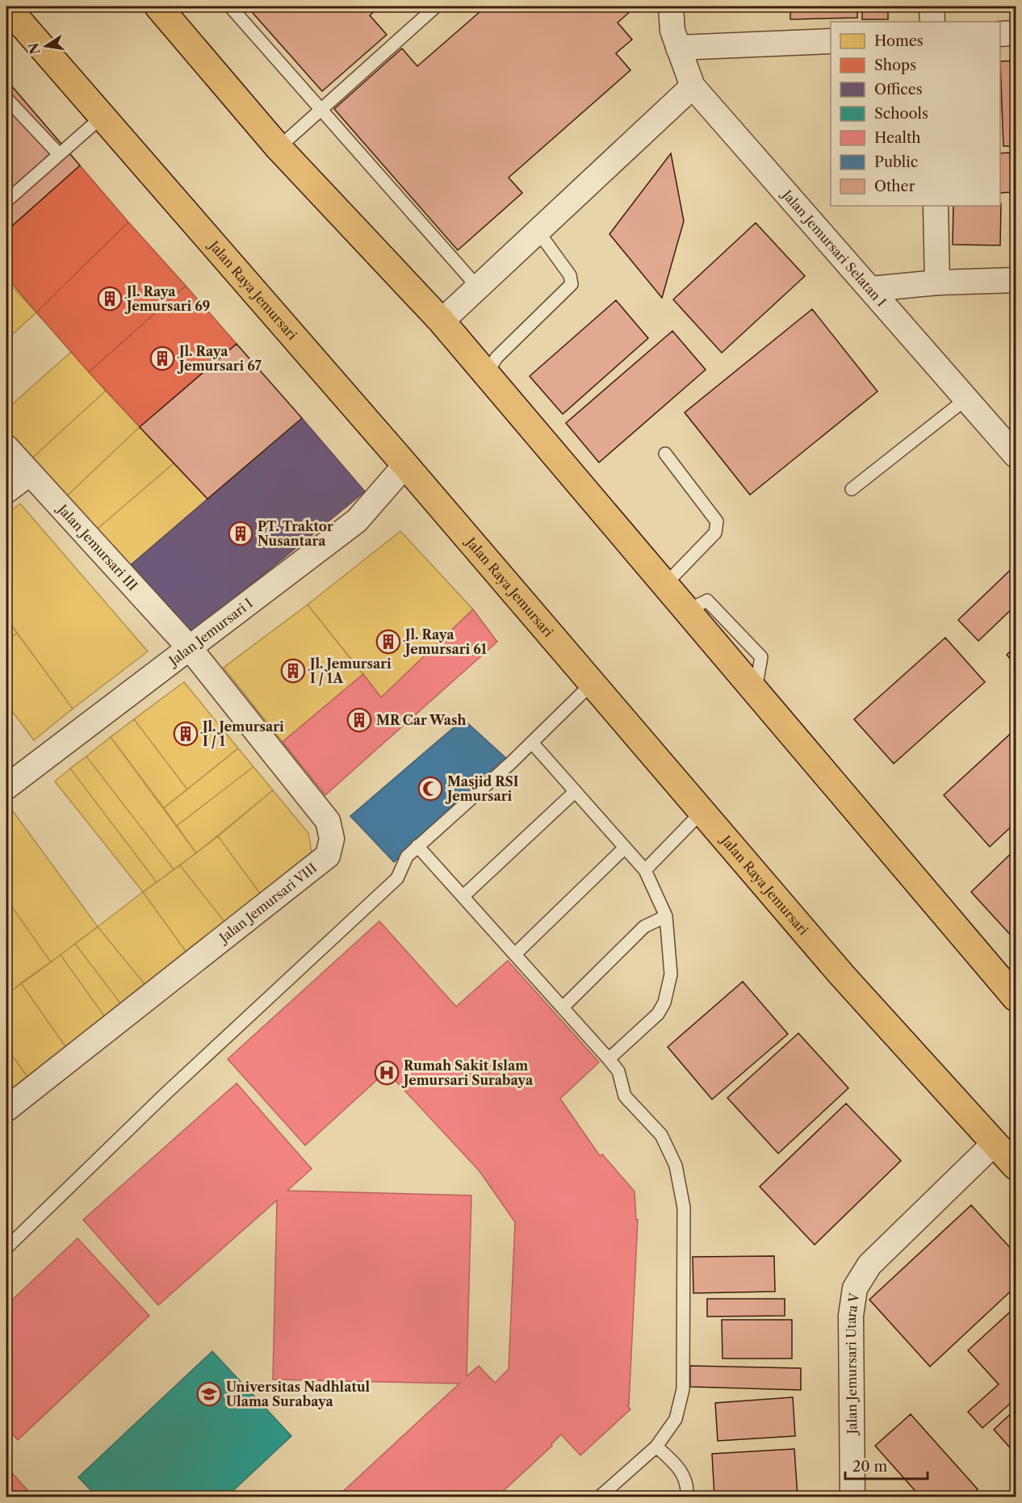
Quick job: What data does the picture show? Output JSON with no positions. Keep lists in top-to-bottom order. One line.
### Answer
{"streets":{"main road":["Jalan Raya Jemursari"],"street":["Jalan Jemursari Selatan I","Jalan Jemursari III","Jalan Jemursari I","Jalan Jemursari VIII","Jalan Jemursari Utara V"]},"crossings":[["Jalan Raya Jemursari","Jalan Jemursari I"],["Jalan Raya Jemursari","Jalan Jemursari Utara V"],["Jalan Jemursari III","Jalan Jemursari I"],["Jalan Jemursari III","Jalan Jemursari VIII"],["Jalan Jemursari I","Jalan Jemursari VIII"]],"places":{"building":["Jl. Raya Jemursari 69","Jl. Raya Jemursari 67","PT. Traktor Nusantara","Jl. Raya Jemursari 61","Jl. Jemursari I / 1A","MR Car Wash","Jl. Jemursari I / 1"],"mosque":["Masjid RSI Jemursari"],"hospital":["Rumah Sakit Islam Jemursari Surabaya"],"school or university":["Universitas Nadhlatul Ulama Surabaya"]},"legend":["Homes","Shops","Offices","Schools","Health","Public","Other"],"scale_bar":"20 m","north":"left"}
